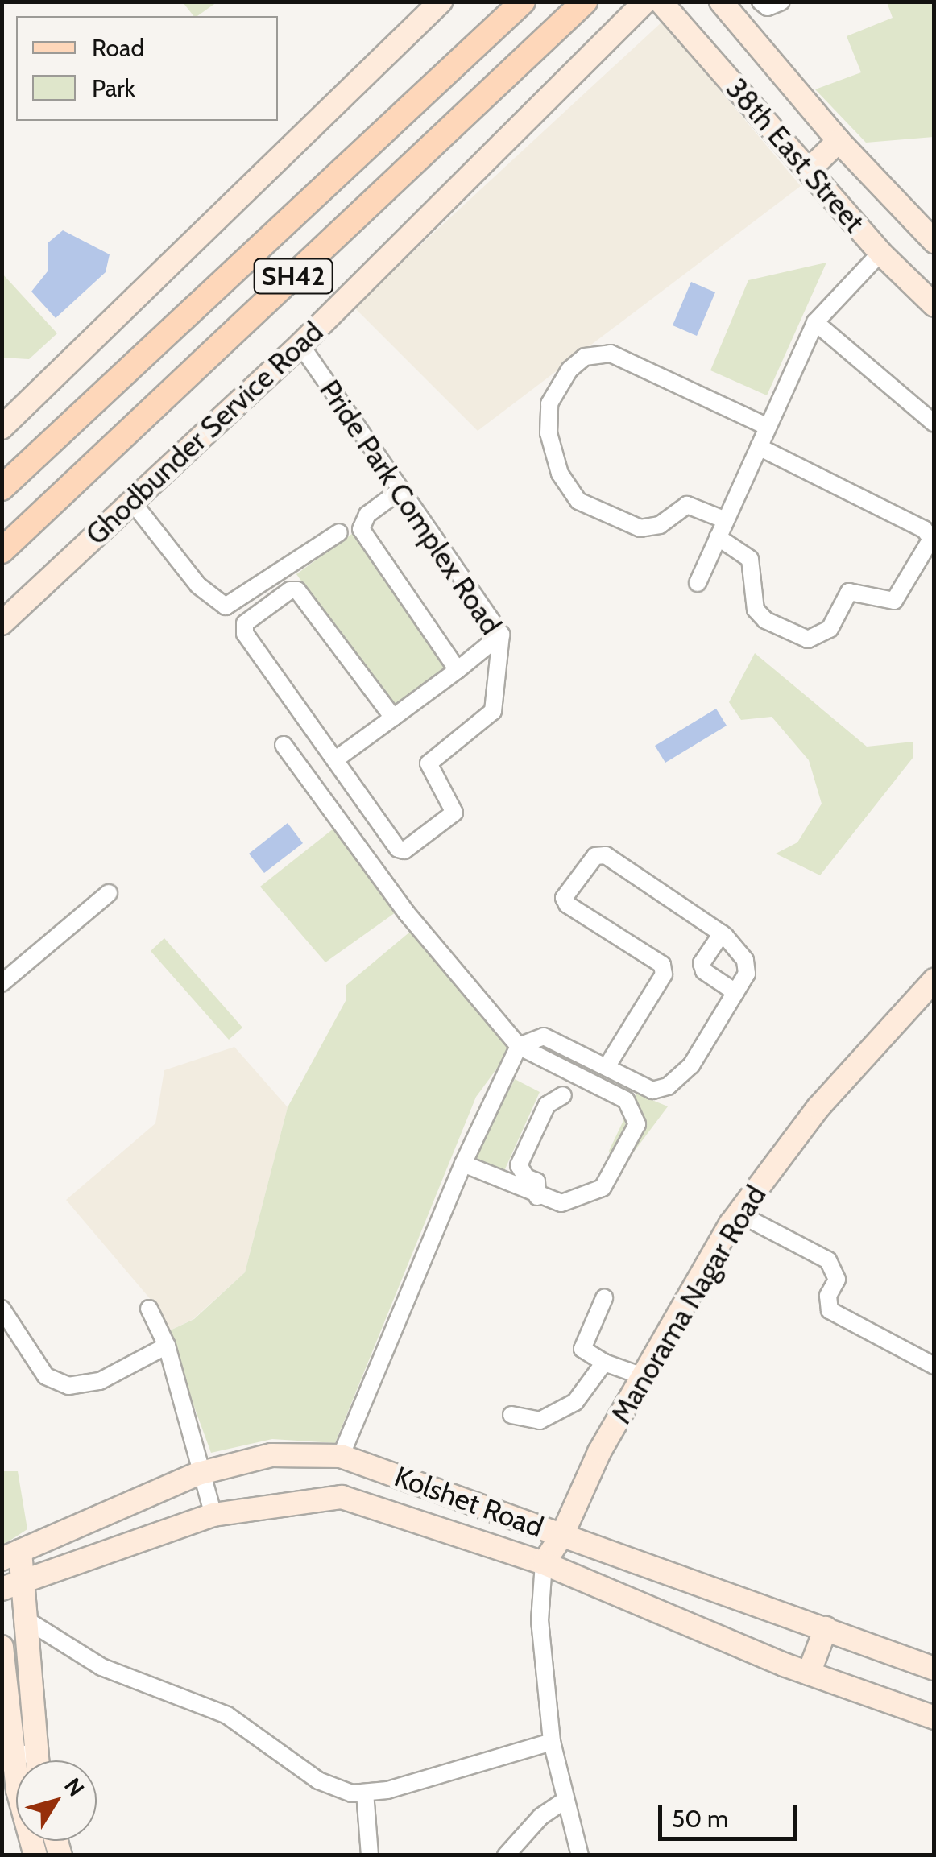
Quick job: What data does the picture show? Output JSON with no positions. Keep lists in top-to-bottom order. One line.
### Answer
{"streets":{"main road":["SH42"],"street":["38th East Street","Ghodbunder Service Road","Pride Park Complex Road","Manorama Nagar Road","Kolshet Road"]},"crossings":[["Ghodbunder Service Road","Pride Park Complex Road"],["Manorama Nagar Road","Kolshet Road"]],"legend":["Road","Park"],"scale_bar":"50 m","north":"top right"}
